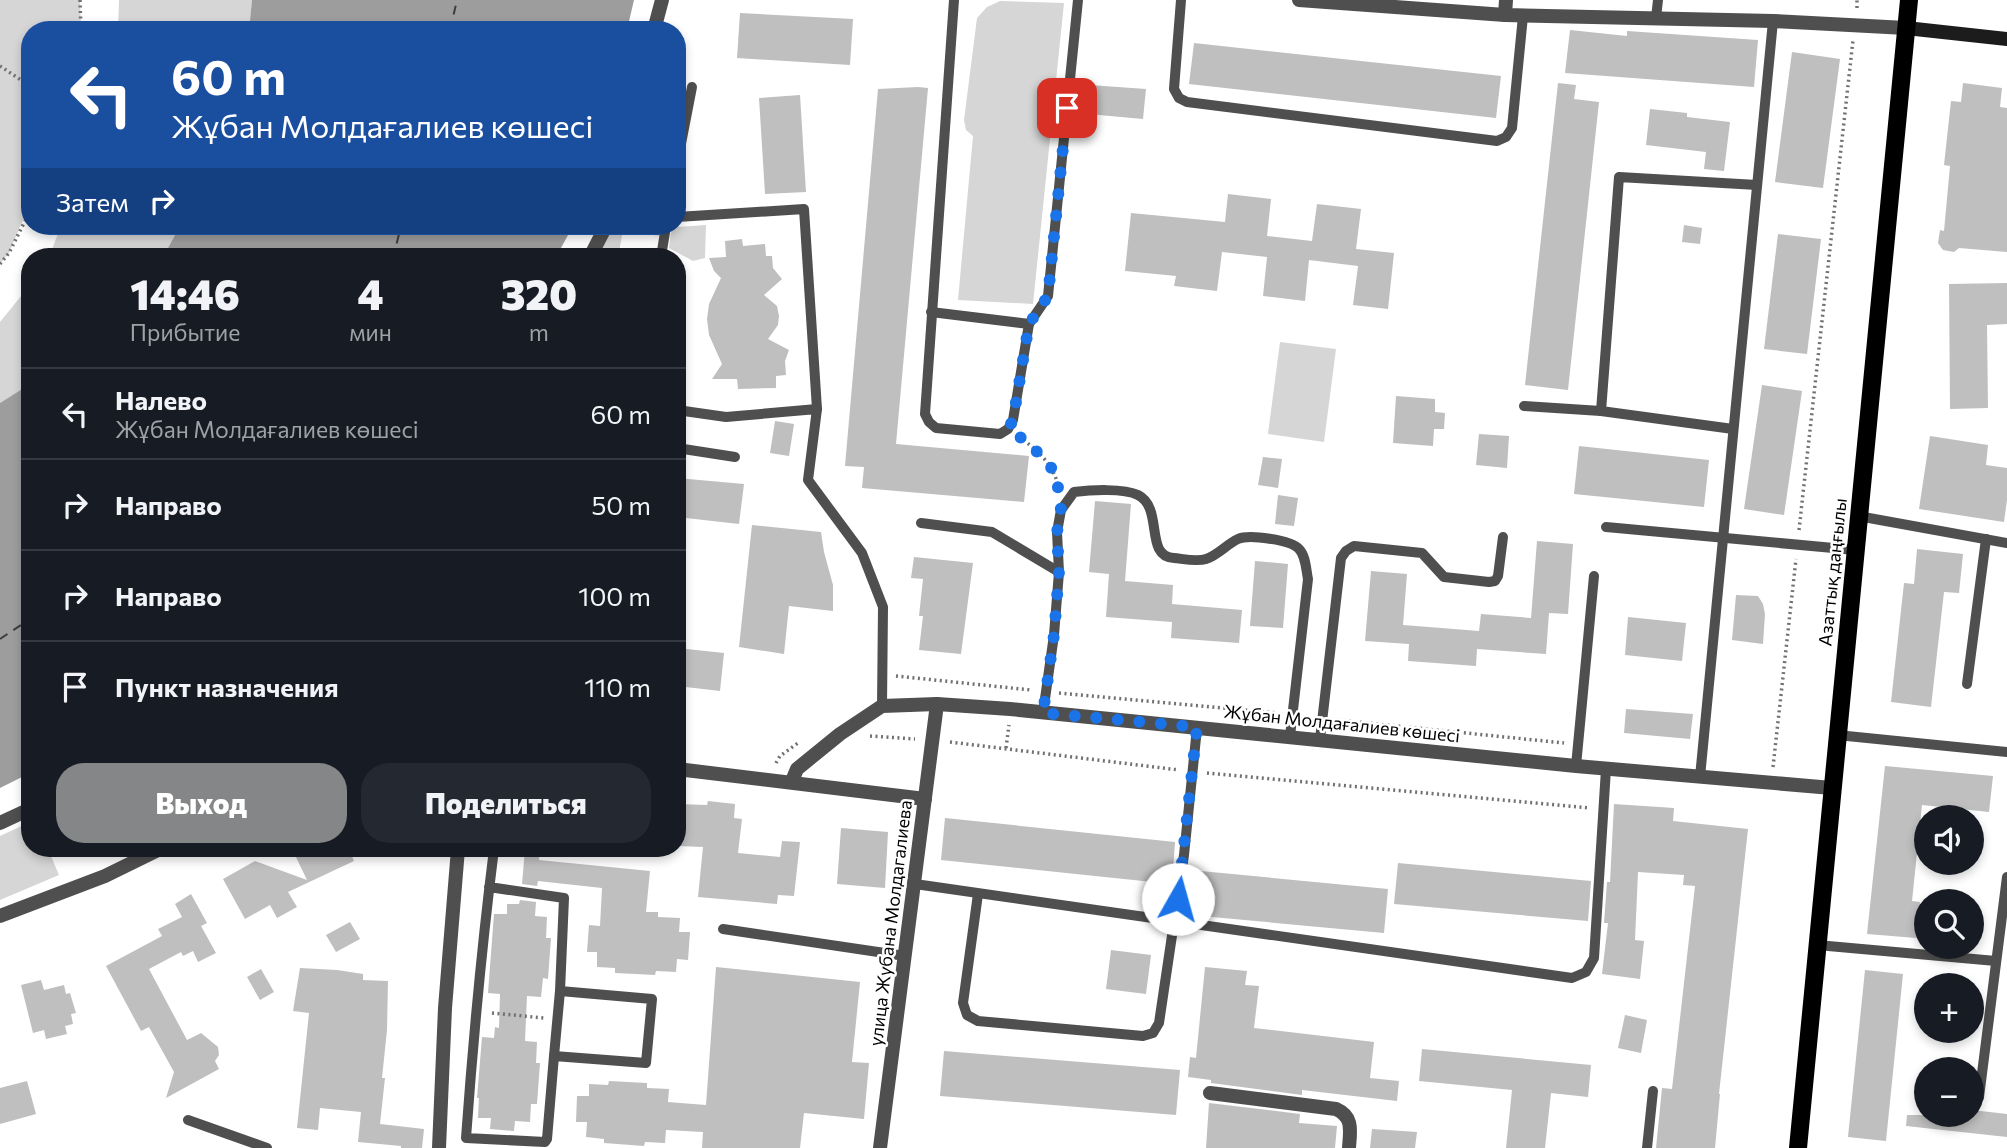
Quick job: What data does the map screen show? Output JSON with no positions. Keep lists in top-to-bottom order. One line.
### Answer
{"streets":{"main road":["Азаттық даңғылы"],"street":["Жұбан Молдағалиев көшесі","улица Жубана Молдагалиева"]},"crossings":[["Азаттық даңғылы","Жұбан Молдағалиев көшесі"],["Жұбан Молдағалиев көшесі","улица Жубана Молдагалиева"]],"page":{"turn":["60 m","Жұбан Молдағалиев көшесі"],"then":"Затем","eta":["14:46","Прибытие","4","мин","320","m"],"list":[{"name":"Налево","note":"Жұбан Молдағалиев көшесі","value":"60 m"},{"name":"Направо","value":"50 m"},{"name":"Направо","value":"100 m"},{"name":"Пункт назначения","value":"110 m"}],"buttons":["Выход","Поделиться"],"map_buttons":["+","−"]}}
